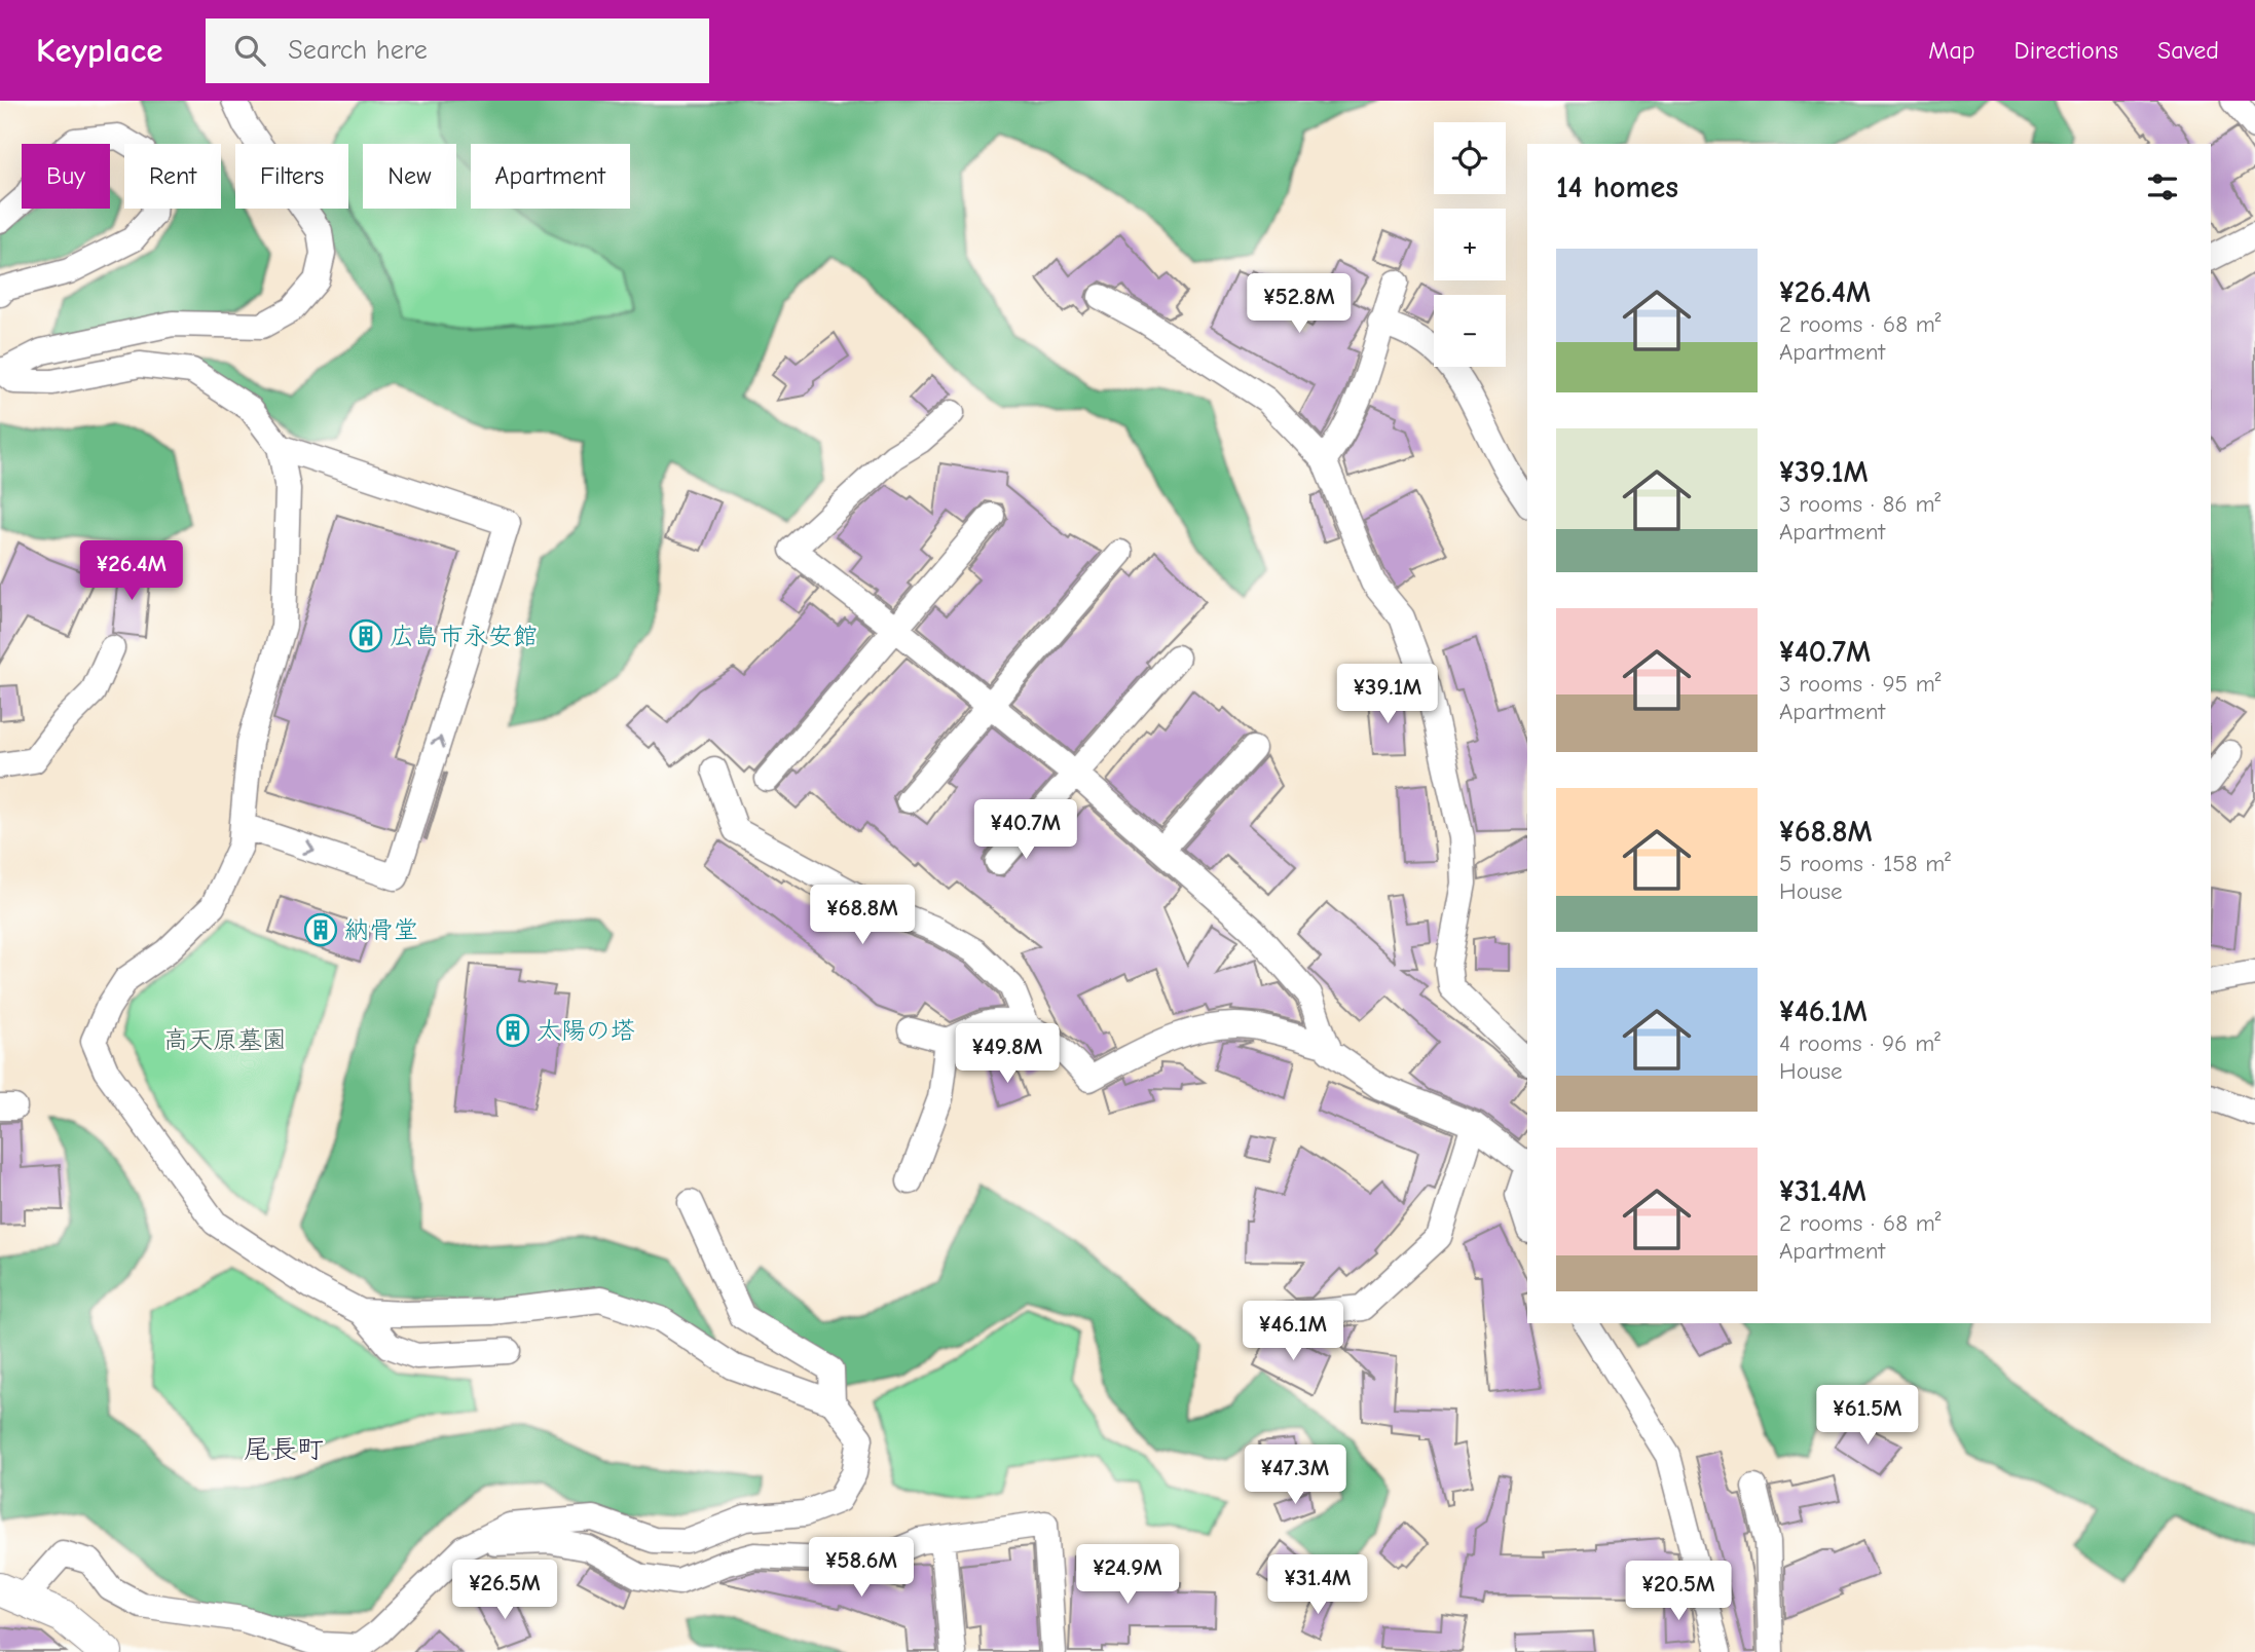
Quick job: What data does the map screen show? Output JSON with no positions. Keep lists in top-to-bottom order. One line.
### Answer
{"districts":["尾長町"],"parks":["高天原墓園"],"places":{"building":["広島市永安館","納骨堂","太陽の塔"]},"page":{"header":"Keyplace","search":"Search here","nav":["Map","Directions","Saved"],"map_buttons":["+","−"],"chip":["Buy","Rent","Filters","New","Apartment"],"heading":"14 homes","list":[{"name":"¥26.4M","note":"2 rooms · 68 m² · Apartment"},{"name":"¥39.1M","note":"3 rooms · 86 m² · Apartment"},{"name":"¥40.7M","note":"3 rooms · 95 m² · Apartment"},{"name":"¥68.8M","note":"5 rooms · 158 m² · House"},{"name":"¥46.1M","note":"4 rooms · 96 m² · House"},{"name":"¥31.4M","note":"2 rooms · 68 m² · Apartment"}],"price":["¥52.8M","¥26.4M","¥39.1M","¥40.7M","¥68.8M","¥49.8M","¥46.1M","¥61.5M","¥47.3M","¥58.6M","¥24.9M","¥31.4M","¥26.5M","¥20.5M"]}}
